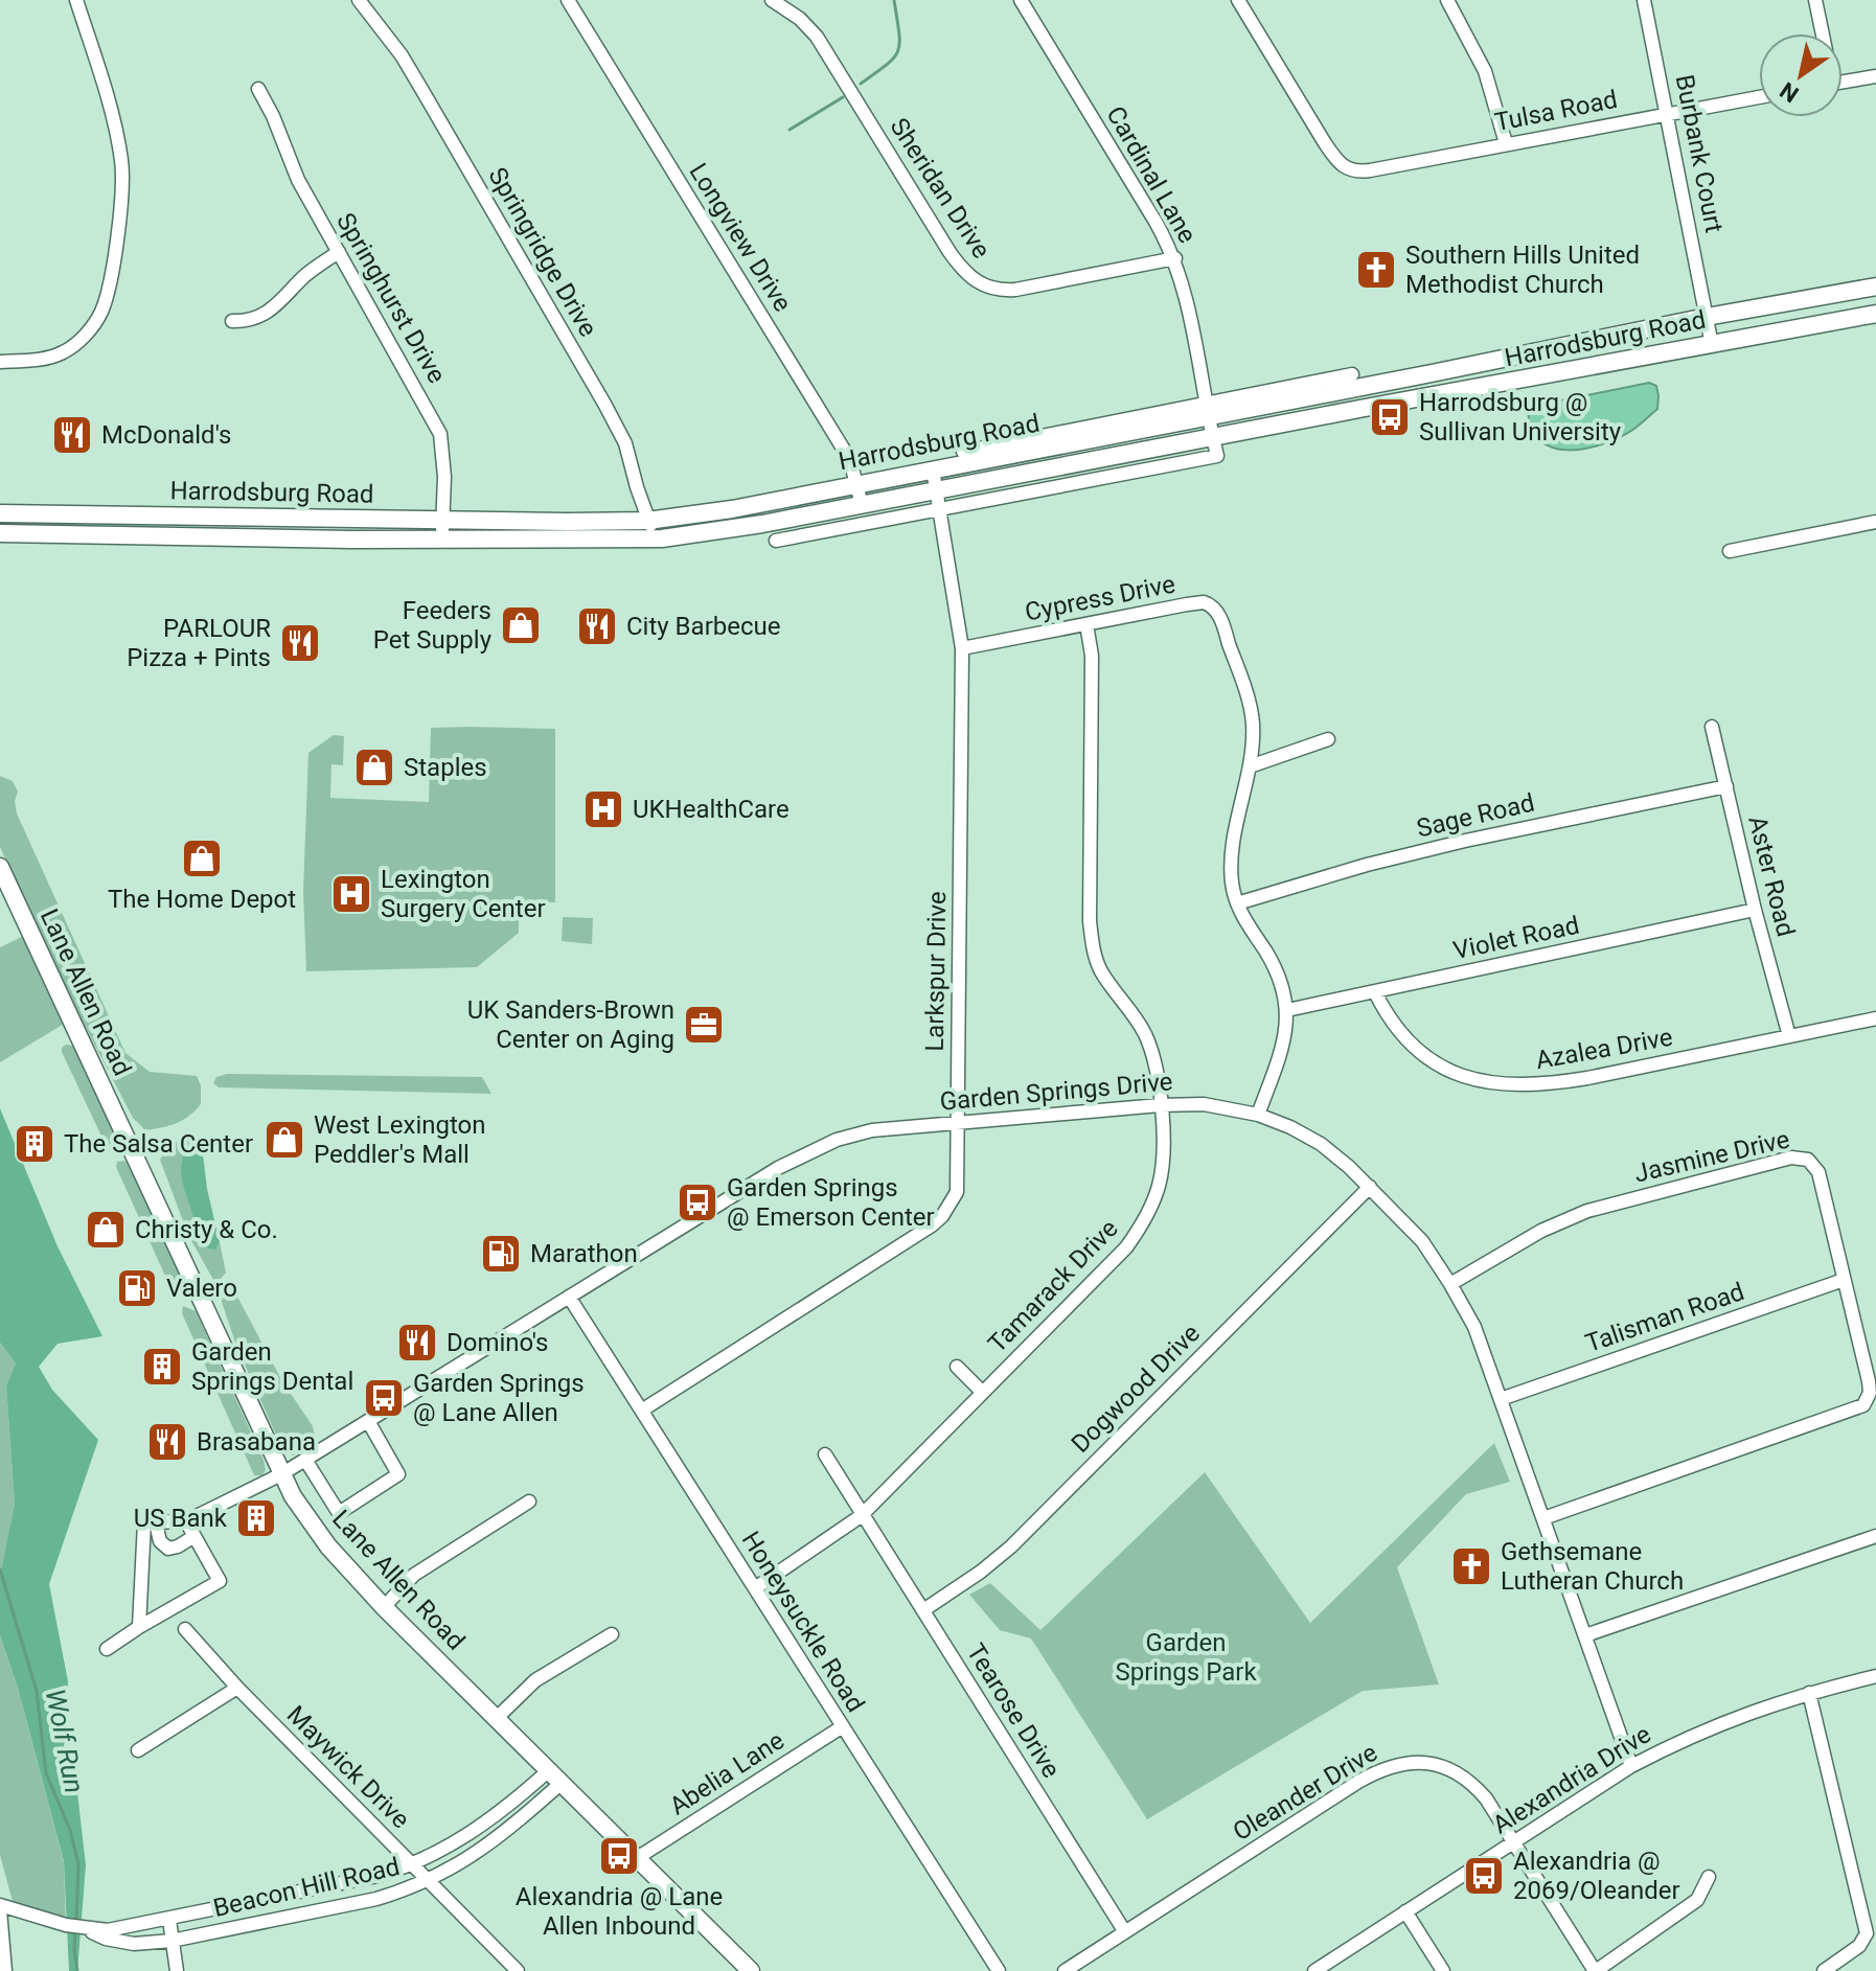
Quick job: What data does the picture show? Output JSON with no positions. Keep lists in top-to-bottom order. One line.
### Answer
{"streets":{"main road":["Harrodsburg Road","Lane Allen Road"],"street":["Tulsa Road","Burbank Court","Cardinal Lane","Sheridan Drive","Longview Drive","Springridge Drive","Springhurst Drive","Cypress Drive","Sage Road","Aster Road","Violet Road","Larkspur Drive","Azalea Drive","Garden Springs Drive","Jasmine Drive","Tamarack Drive","Talisman Road","Dogwood Drive","Honeysuckle Road","Tearose Drive","Maywick Drive","Abelia Lane","Alexandria Drive","Oleander Drive","Beacon Hill Road"]},"crossings":[["Tulsa Road","Burbank Court"],["Burbank Court","Harrodsburg Road"],["Cardinal Lane","Sheridan Drive"],["Cardinal Lane","Harrodsburg Road"],["Longview Drive","Harrodsburg Road"],["Springridge Drive","Harrodsburg Road"],["Springhurst Drive","Harrodsburg Road"],["Harrodsburg Road","Larkspur Drive"],["Cypress Drive","Sage Road"],["Cypress Drive","Violet Road"],["Cypress Drive","Larkspur Drive"],["Cypress Drive","Garden Springs Drive"],["Cypress Drive","Tamarack Drive"],["Sage Road","Aster Road"],["Aster Road","Violet Road"],["Aster Road","Azalea Drive"],["Violet Road","Azalea Drive"],["Larkspur Drive","Garden Springs Drive"],["Larkspur Drive","Honeysuckle Road"],["Lane Allen Road","Garden Springs Drive"],["Lane Allen Road","Abelia Lane"],["Lane Allen Road","Beacon Hill Road"],["Garden Springs Drive","Jasmine Drive"],["Garden Springs Drive","Tamarack Drive"],["Garden Springs Drive","Talisman Road"],["Garden Springs Drive","Dogwood Drive"],["Garden Springs Drive","Honeysuckle Road"],["Garden Springs Drive","Alexandria Drive"],["Jasmine Drive","Talisman Road"],["Tamarack Drive","Honeysuckle Road"],["Tamarack Drive","Tearose Drive"],["Dogwood Drive","Tearose Drive"],["Honeysuckle Road","Abelia Lane"],["Tearose Drive","Oleander Drive"],["Maywick Drive","Beacon Hill Road"],["Alexandria Drive","Oleander Drive"]],"water":["Wolf Run"],"parks":["Garden Springs Park"],"places":{"church":["Southern Hills United Methodist Church","Gethsemane Lutheran Church"],"bus stop":["Harrodsburg @ Sullivan University","Garden Springs @ Emerson Center","Garden Springs @ Lane Allen","Alexandria @ Lane Allen Inbound","Alexandria @ 2069/Oleander"],"restaurant":["McDonald's","City Barbecue","PARLOUR Pizza + Pints","Domino's","Brasabana"],"shop":["Feeders Pet Supply","Staples","The Home Depot","West Lexington Peddler's Mall","Christy & Co."],"hospital":["UKHealthCare","Lexington Surgery Center"],"office":["UK Sanders-Brown Center on Aging"],"building":["The Salsa Center","Garden Springs Dental","US Bank"],"fuel station":["Marathon","Valero"]},"north":"bottom left"}
